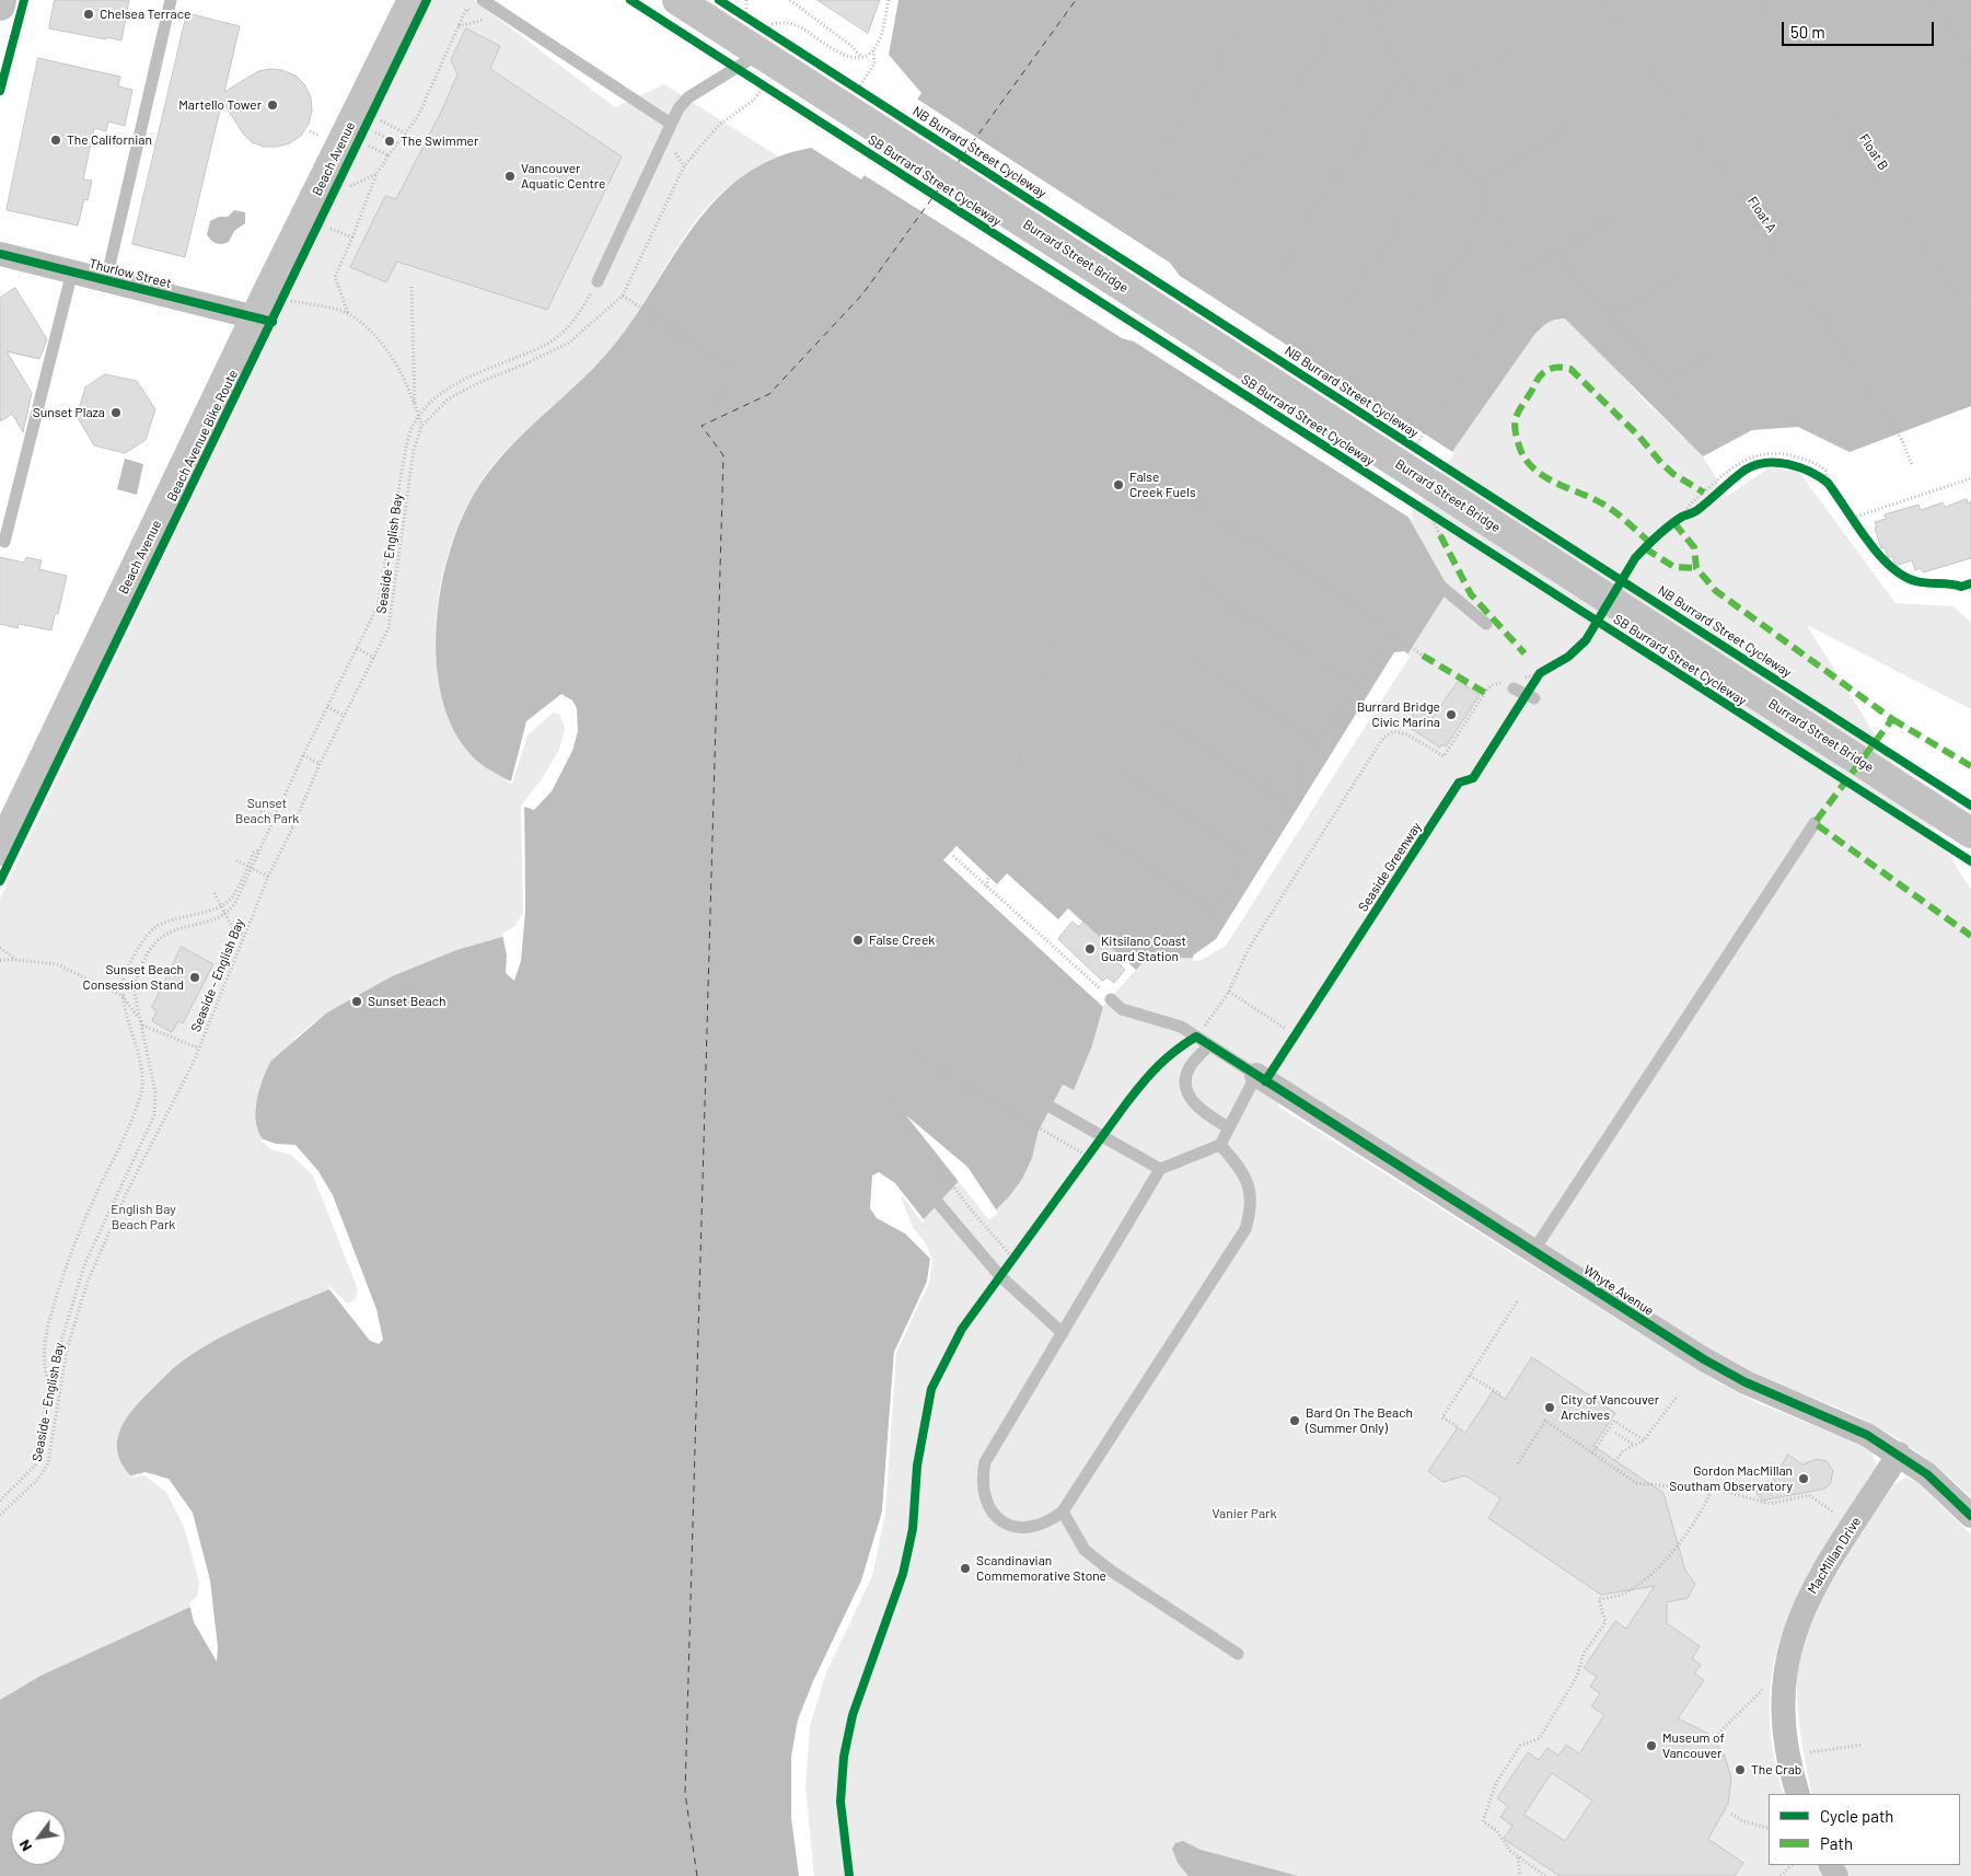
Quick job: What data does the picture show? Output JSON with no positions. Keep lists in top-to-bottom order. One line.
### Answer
{"streets":{"main road":["Beach Avenue","Burrard Street Bridge"],"street":["Thurlow Street","Whyte Avenue","MacMillan Drive"],"path":["Float B","Float A","Seaside - English Bay"],"cycle path":["NB Burrard Street Cycleway","SB Burrard Street Cycleway","Beach Avenue Bike Route","Seaside Greenway"]},"crossings":[["Beach Avenue","Thurlow Street"],["Whyte Avenue","MacMillan Drive"]],"parks":["Sunset Beach Park","English Bay Beach Park","Vanier Park"],"places":["Chelsea Terrace","Martello Tower","The Californian","The Swimmer","Vancouver Aquatic Centre","Sunset Plaza","False Creek Fuels","Burrard Bridge Civic Marina","False Creek","Kitsilano Coast Guard Station","Sunset Beach Consession Stand","Sunset Beach","City of Vancouver Archives","Bard On The Beach (Summer Only)","Gordon MacMillan Southam Observatory","Scandinavian Commemorative Stone","Museum of Vancouver","The Crab"],"legend":["Cycle path","Path"],"scale_bar":"50 m","north":"bottom left"}
